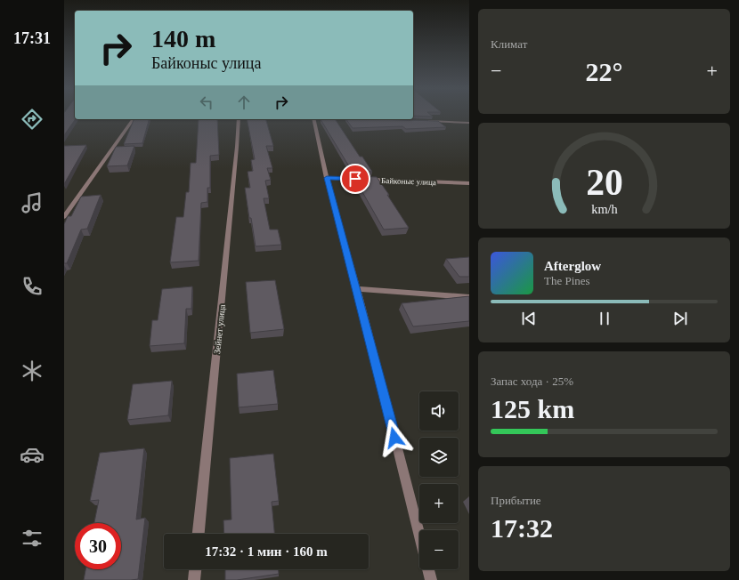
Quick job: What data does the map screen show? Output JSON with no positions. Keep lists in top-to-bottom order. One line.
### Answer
{"streets":{"street":["Байконыс улица","Зейнет улица"]},"page":{"tabs":"17:31","tile":["Климат",["Запас хода · 25%","125 km"],["Прибытие","17:32"]],"turn":["140 m","Байконыс улица"],"heat":["−","22°","+"],"song":["Afterglow","The Pines"],"map_buttons":["+","−"],"limit":"30","trip":"17:32 · 1 мин · 160 m","gauge":["20","km/h"]}}
